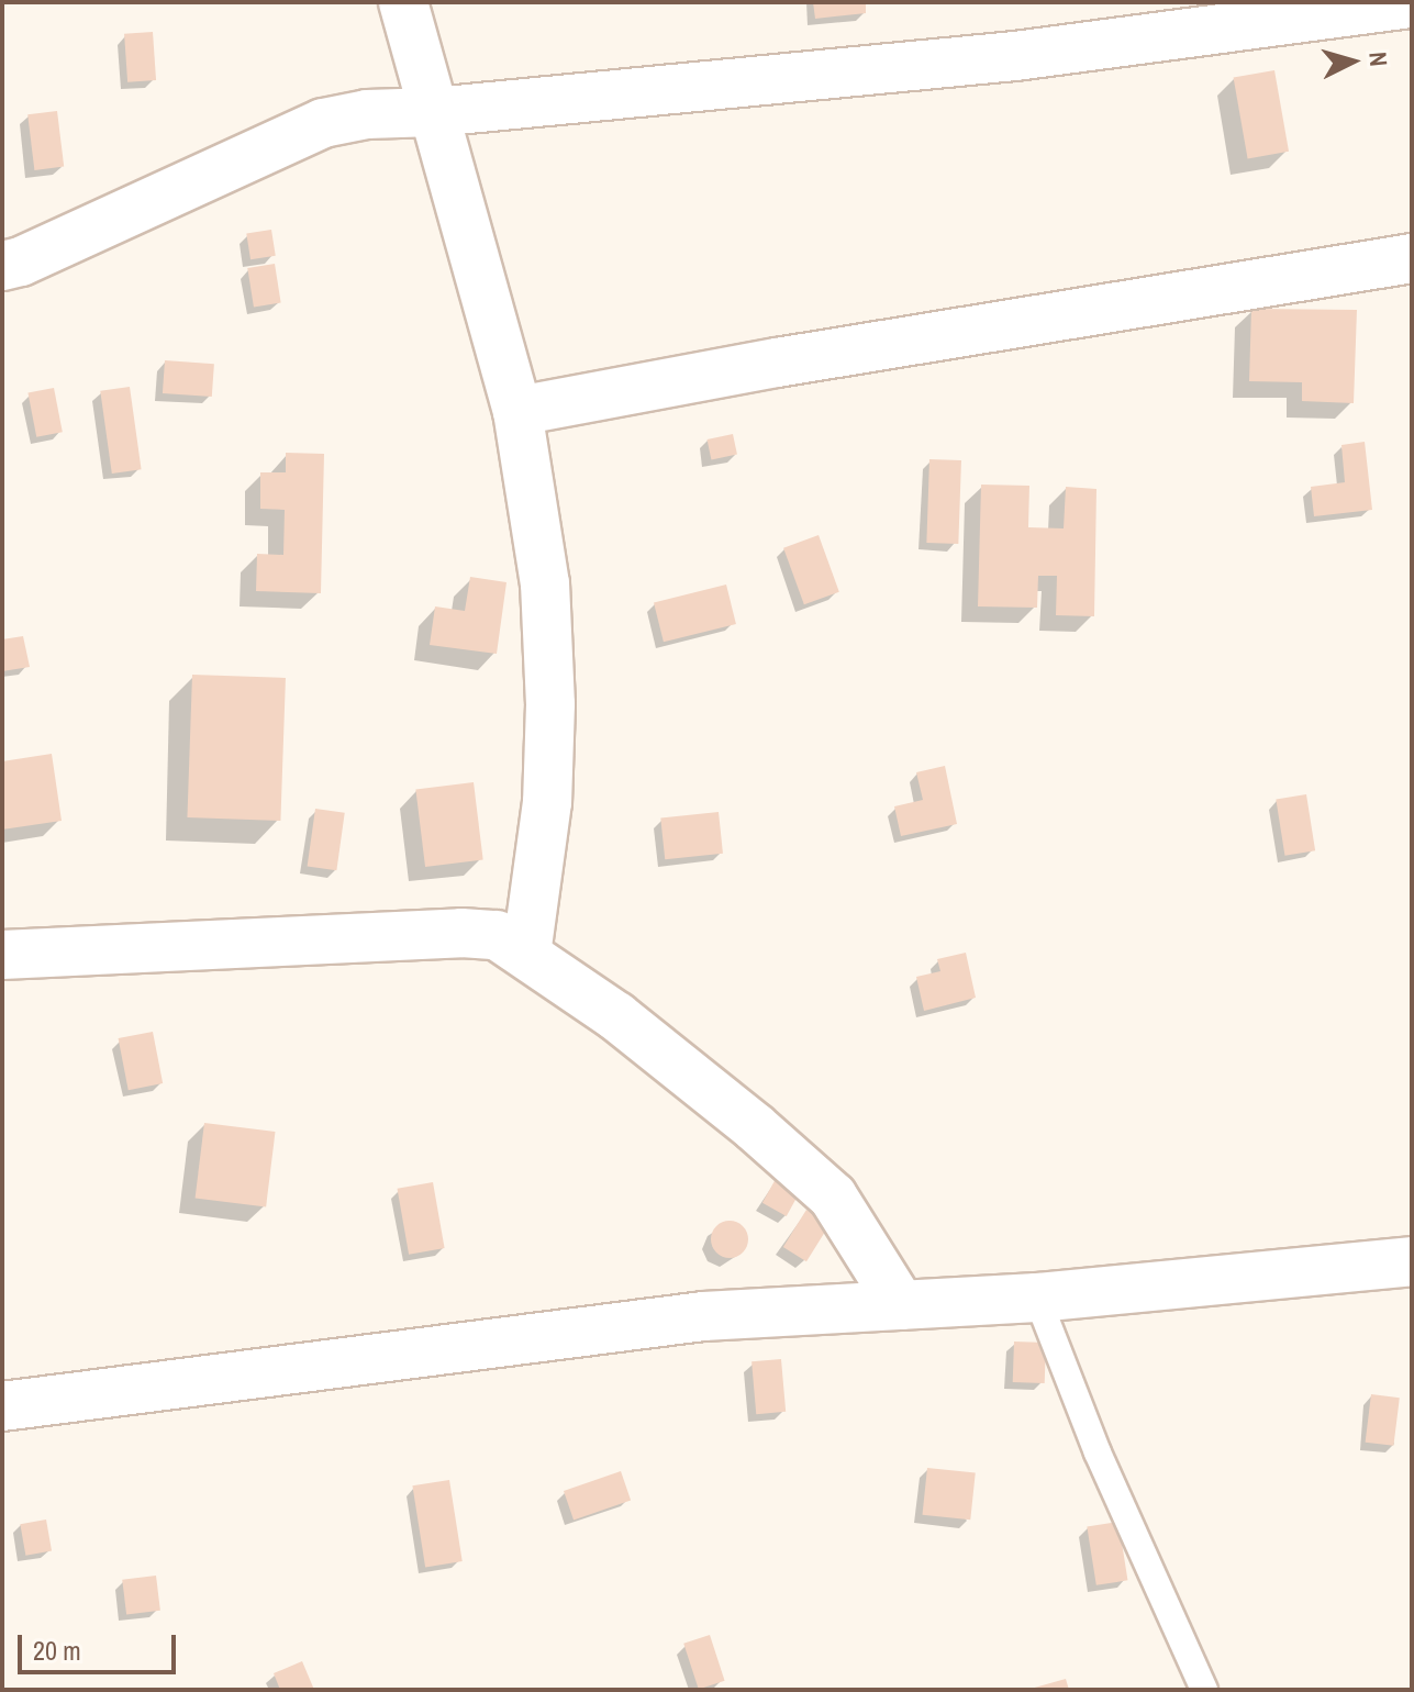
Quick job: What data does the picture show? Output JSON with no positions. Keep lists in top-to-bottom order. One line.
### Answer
{"scale_bar":"20 m","north":"right"}
